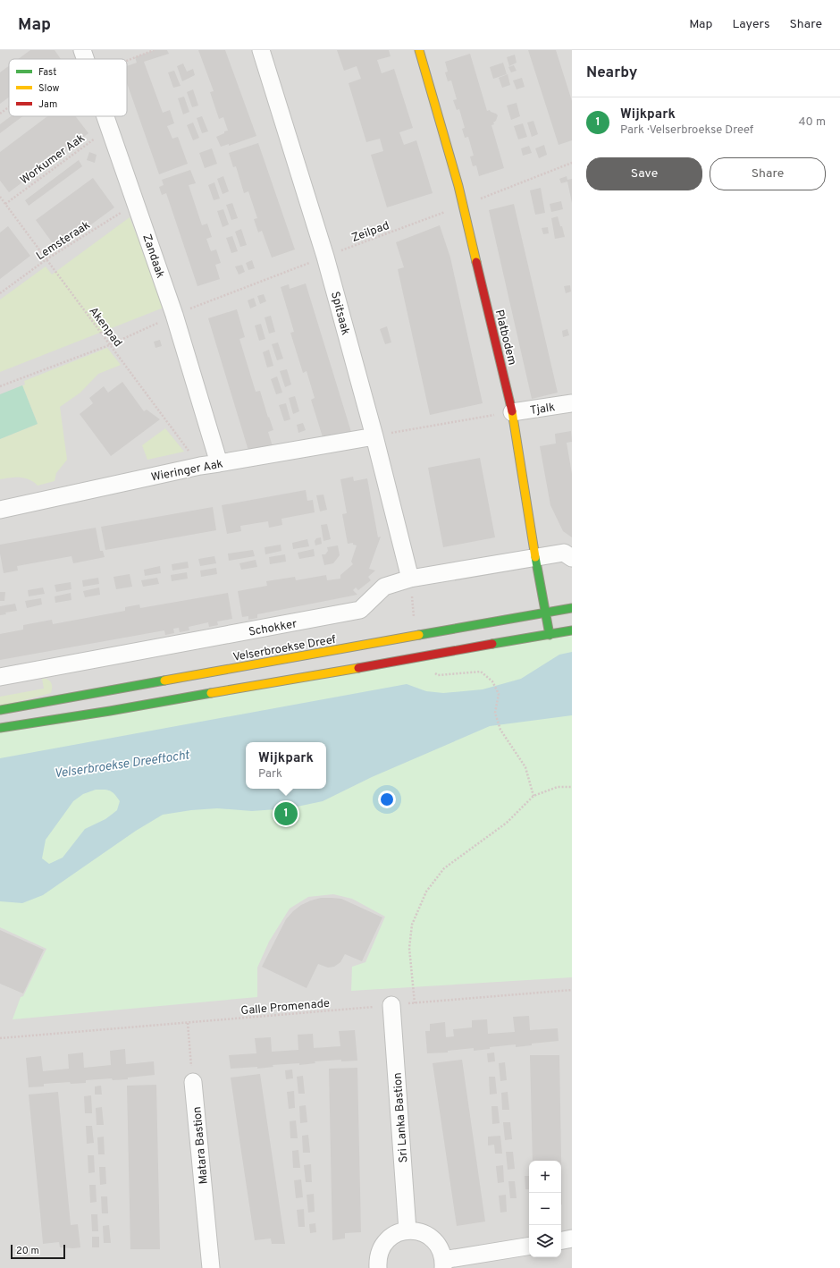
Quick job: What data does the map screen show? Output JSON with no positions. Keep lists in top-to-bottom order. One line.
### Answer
{"streets":{"street":["Zandaak","Spitsaak","Platbodem","Tjalk","Wieringer Aak","Schokker","Velserbroekse Dreef","Sri Lanka Bastion","Matara Bastion"],"path":["Workumer Aak","Zeilpad","Lemsteraak","Akenpad","Galle Promenade"]},"crossings":[["Workumer Aak","Zandaak"],["Workumer Aak","Akenpad"],["Zeilpad","Zandaak"],["Zeilpad","Spitsaak"],["Zeilpad","Akenpad"],["Zeilpad","Platbodem"],["Lemsteraak","Zandaak"],["Lemsteraak","Akenpad"],["Zandaak","Wieringer Aak"],["Spitsaak","Wieringer Aak"],["Spitsaak","Schokker"],["Akenpad","Wieringer Aak"],["Platbodem","Tjalk"],["Platbodem","Schokker"],["Platbodem","Velserbroekse Dreef"],["Galle Promenade","Sri Lanka Bastion"]],"water":["Velserbroekse Dreeftocht"],"legend":["Fast","Slow","Jam"],"scale_bar":"20 m","page":{"header":"Map","nav":["Map","Layers","Share"],"heading":"Nearby","list":[{"mark":"1","name":"Wijkpark","note":"Park · Velserbroekse Dreef","value":"40 m"}],"buttons":["Save","Share"],"popup":["Wijkpark","Park"],"pins":"1","map_buttons":["+","−"],"scale":"20 m"}}
